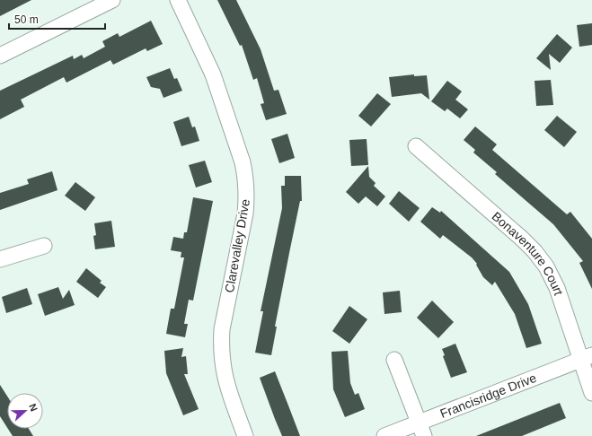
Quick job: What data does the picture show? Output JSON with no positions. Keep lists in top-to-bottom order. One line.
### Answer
{"streets":{"street":["Clarevalley Drive","Bonaventure Court","Francisridge Drive"]},"crossings":[["Bonaventure Court","Francisridge Drive"]],"scale_bar":"50 m","north":"right"}
